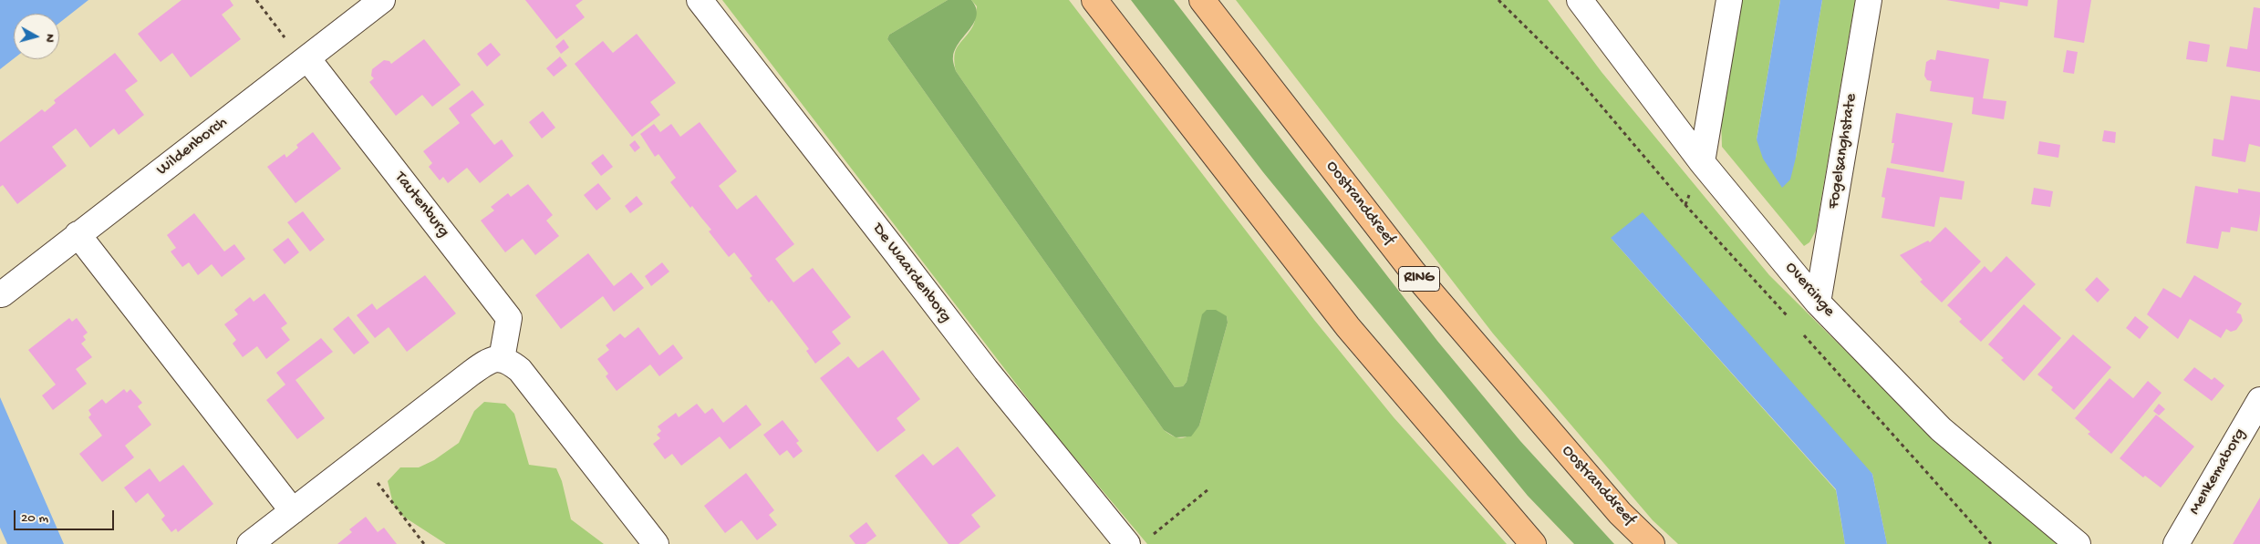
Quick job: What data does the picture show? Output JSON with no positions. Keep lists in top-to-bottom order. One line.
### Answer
{"streets":{"main road":["Oostranddreef","RING"],"street":["Wildenborch","Fogelsanghstate","Tautenburg","De Waardenborg","Overcinge","Menkemaborg"]},"crossings":[["Wildenborch","Tautenburg"],["Fogelsanghstate","Overcinge"]],"scale_bar":"20 m","north":"right"}
